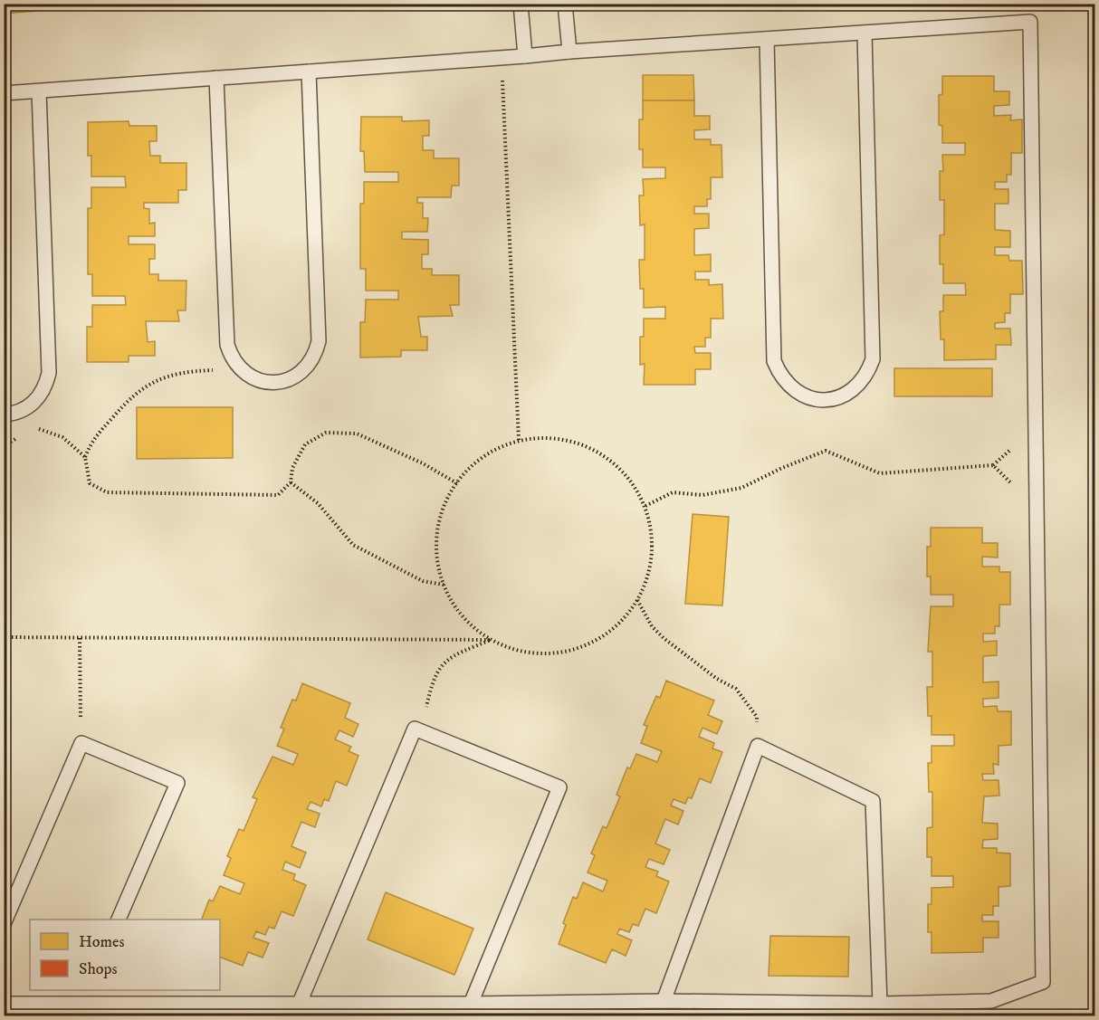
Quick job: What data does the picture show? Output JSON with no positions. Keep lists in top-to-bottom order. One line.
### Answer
{"legend":["Homes","Shops"]}
